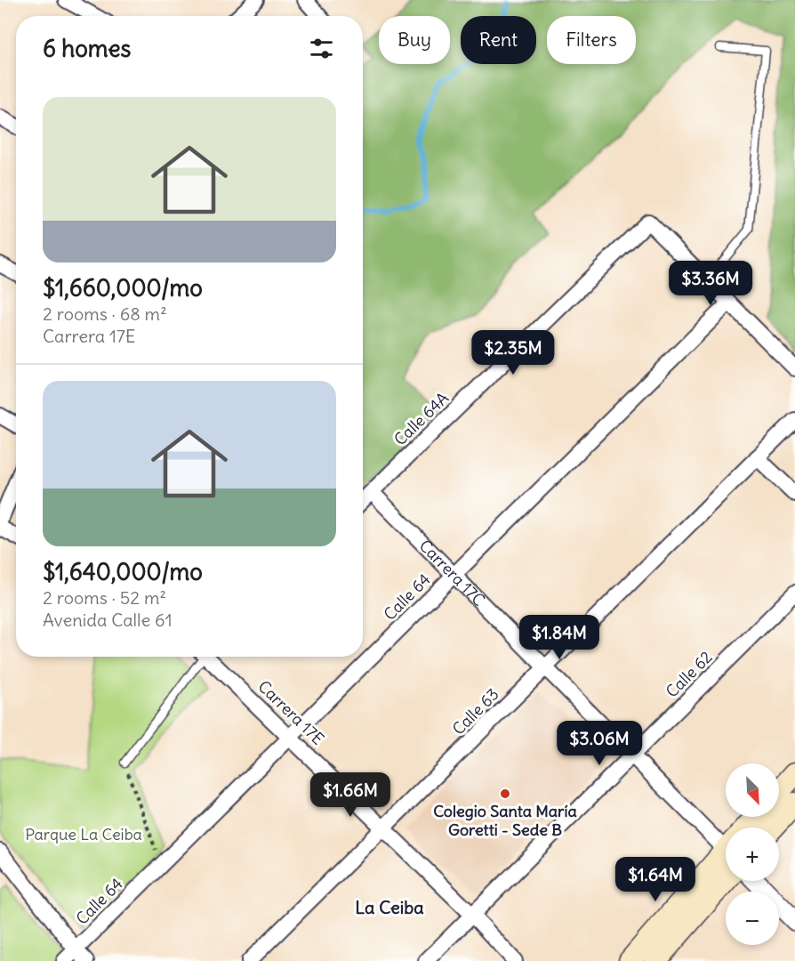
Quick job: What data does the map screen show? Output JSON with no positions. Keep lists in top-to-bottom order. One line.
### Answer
{"streets":{"street":["Calle 64A","Carrera 17C","Calle 64","Calle 62","Calle 63","Carrera 17E"]},"crossings":[["Calle 64A","Carrera 17C"],["Carrera 17C","Calle 64"],["Carrera 17C","Calle 62"],["Carrera 17C","Calle 63"],["Calle 64","Carrera 17E"],["Calle 62","Carrera 17E"],["Calle 63","Carrera 17E"]],"districts":["La Ceiba"],"parks":["Parque La Ceiba"],"places":["Colegio Santa María Goretti - Sede B"],"north":"bottom right","page":{"chip":["Buy","Rent","Filters"],"heading":"6 homes","list":[{"name":"$1,660,000/mo","note":"2 rooms · 68 m² · Carrera 17E"},{"name":"$1,640,000/mo","note":"2 rooms · 52 m² · Avenida Calle 61"}],"price":["$3.36M","$2.35M","$1.84M","$3.06M","$1.66M","$1.64M"],"map_buttons":["+","−"]}}
